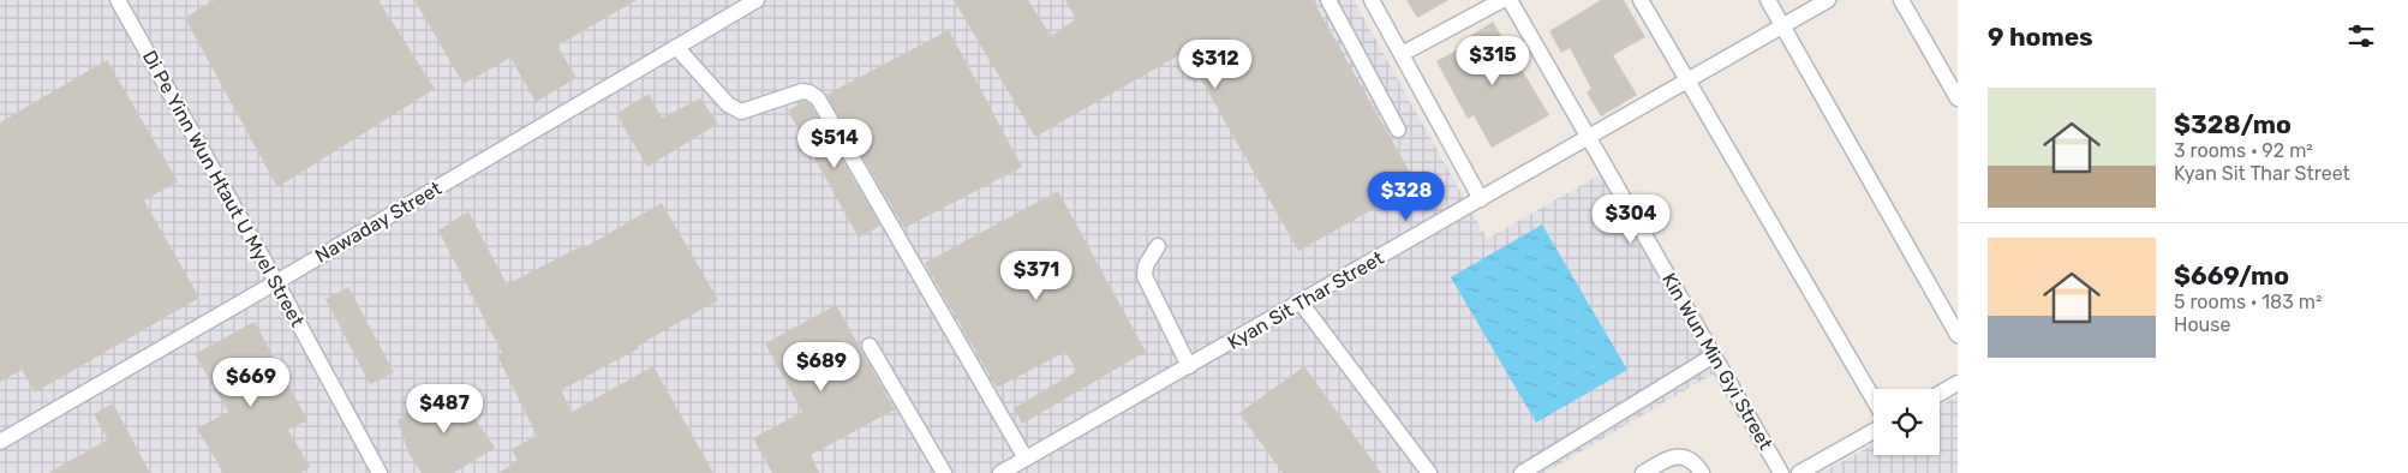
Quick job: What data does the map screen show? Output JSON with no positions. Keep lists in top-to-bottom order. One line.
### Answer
{"streets":{"street":["Di Pe Yinn Wun Htaut U Myel Street","Nawaday Street","Kyan Sit Thar Street","Kin Wun Min Gyi Street"]},"crossings":[["Di Pe Yinn Wun Htaut U Myel Street","Nawaday Street"],["Kyan Sit Thar Street","Kin Wun Min Gyi Street"]],"page":{"heading":"9 homes","price":["$315","$312","$514","$328","$304","$371","$689","$669","$487"],"list":[{"name":"$328/mo","note":"3 rooms · 92 m² · Kyan Sit Thar Street"},{"name":"$669/mo","note":"5 rooms · 183 m² · House"}]}}
